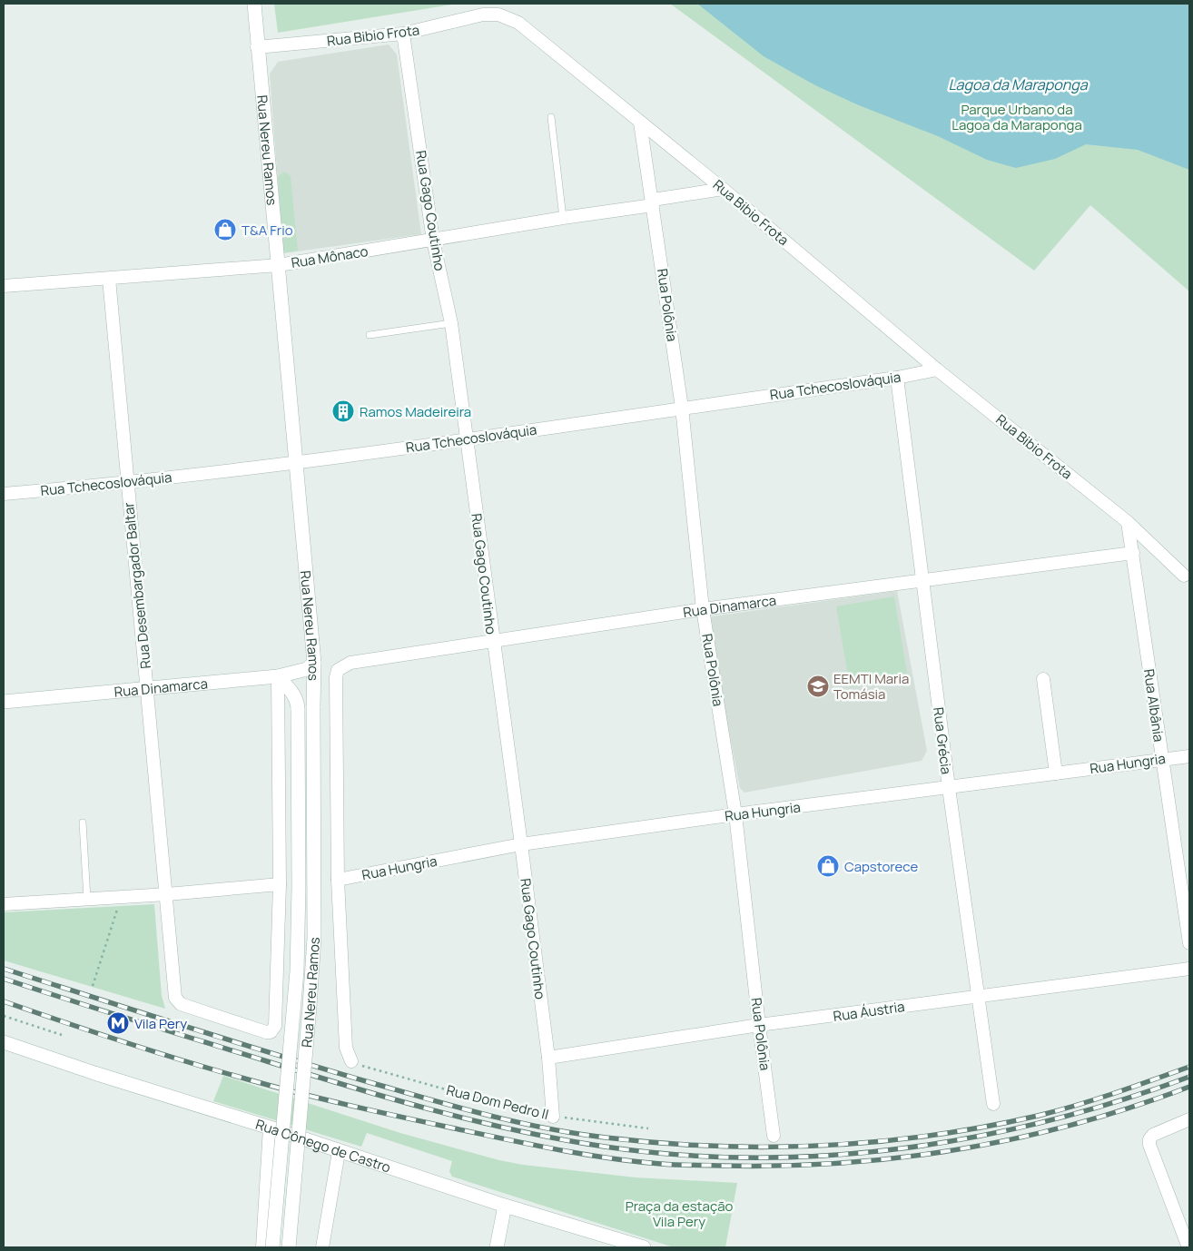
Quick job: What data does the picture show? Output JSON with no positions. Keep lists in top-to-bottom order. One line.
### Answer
{"streets":{"street":["Rua Bibio Frota","Rua Nereu Ramos","Rua Gago Coutinho","Rua Mônaco","Rua Polônia","Rua Tchecoslováquia","Rua Desembargador Baltar","Rua Dinamarca","Rua Albânia","Rua Grécia","Rua Hungria","Rua Áustria","Rua Cônego de Castro"],"path":["Rua Dom Pedro II"]},"crossings":[["Rua Bibio Frota","Rua Nereu Ramos"],["Rua Bibio Frota","Rua Gago Coutinho"],["Rua Bibio Frota","Rua Mônaco"],["Rua Bibio Frota","Rua Polônia"],["Rua Bibio Frota","Rua Tchecoslováquia"],["Rua Bibio Frota","Rua Albânia"],["Rua Nereu Ramos","Rua Mônaco"],["Rua Nereu Ramos","Rua Tchecoslováquia"],["Rua Nereu Ramos","Rua Dinamarca"],["Rua Nereu Ramos","Rua Hungria"],["Rua Nereu Ramos","Rua Dom Pedro II"],["Rua Gago Coutinho","Rua Mônaco"],["Rua Gago Coutinho","Rua Tchecoslováquia"],["Rua Gago Coutinho","Rua Dinamarca"],["Rua Gago Coutinho","Rua Hungria"],["Rua Gago Coutinho","Rua Áustria"],["Rua Gago Coutinho","Rua Dom Pedro II"],["Rua Mônaco","Rua Polônia"],["Rua Mônaco","Rua Desembargador Baltar"],["Rua Polônia","Rua Tchecoslováquia"],["Rua Polônia","Rua Dinamarca"],["Rua Polônia","Rua Hungria"],["Rua Polônia","Rua Áustria"],["Rua Tchecoslováquia","Rua Desembargador Baltar"],["Rua Tchecoslováquia","Rua Grécia"],["Rua Desembargador Baltar","Rua Dinamarca"],["Rua Dinamarca","Rua Albânia"],["Rua Dinamarca","Rua Grécia"],["Rua Albânia","Rua Hungria"],["Rua Grécia","Rua Hungria"],["Rua Grécia","Rua Áustria"]],"water":["Lagoa da Maraponga"],"parks":["Parque Urbano da Lagoa da Maraponga","Praça da estação Vila Pery"],"places":{"shop":["T&A Frio","Capstorece"],"building":["Ramos Madeireira"],"school or university":["EEMTI Maria Tomásia"],"metro station":["Vila Pery"]}}
